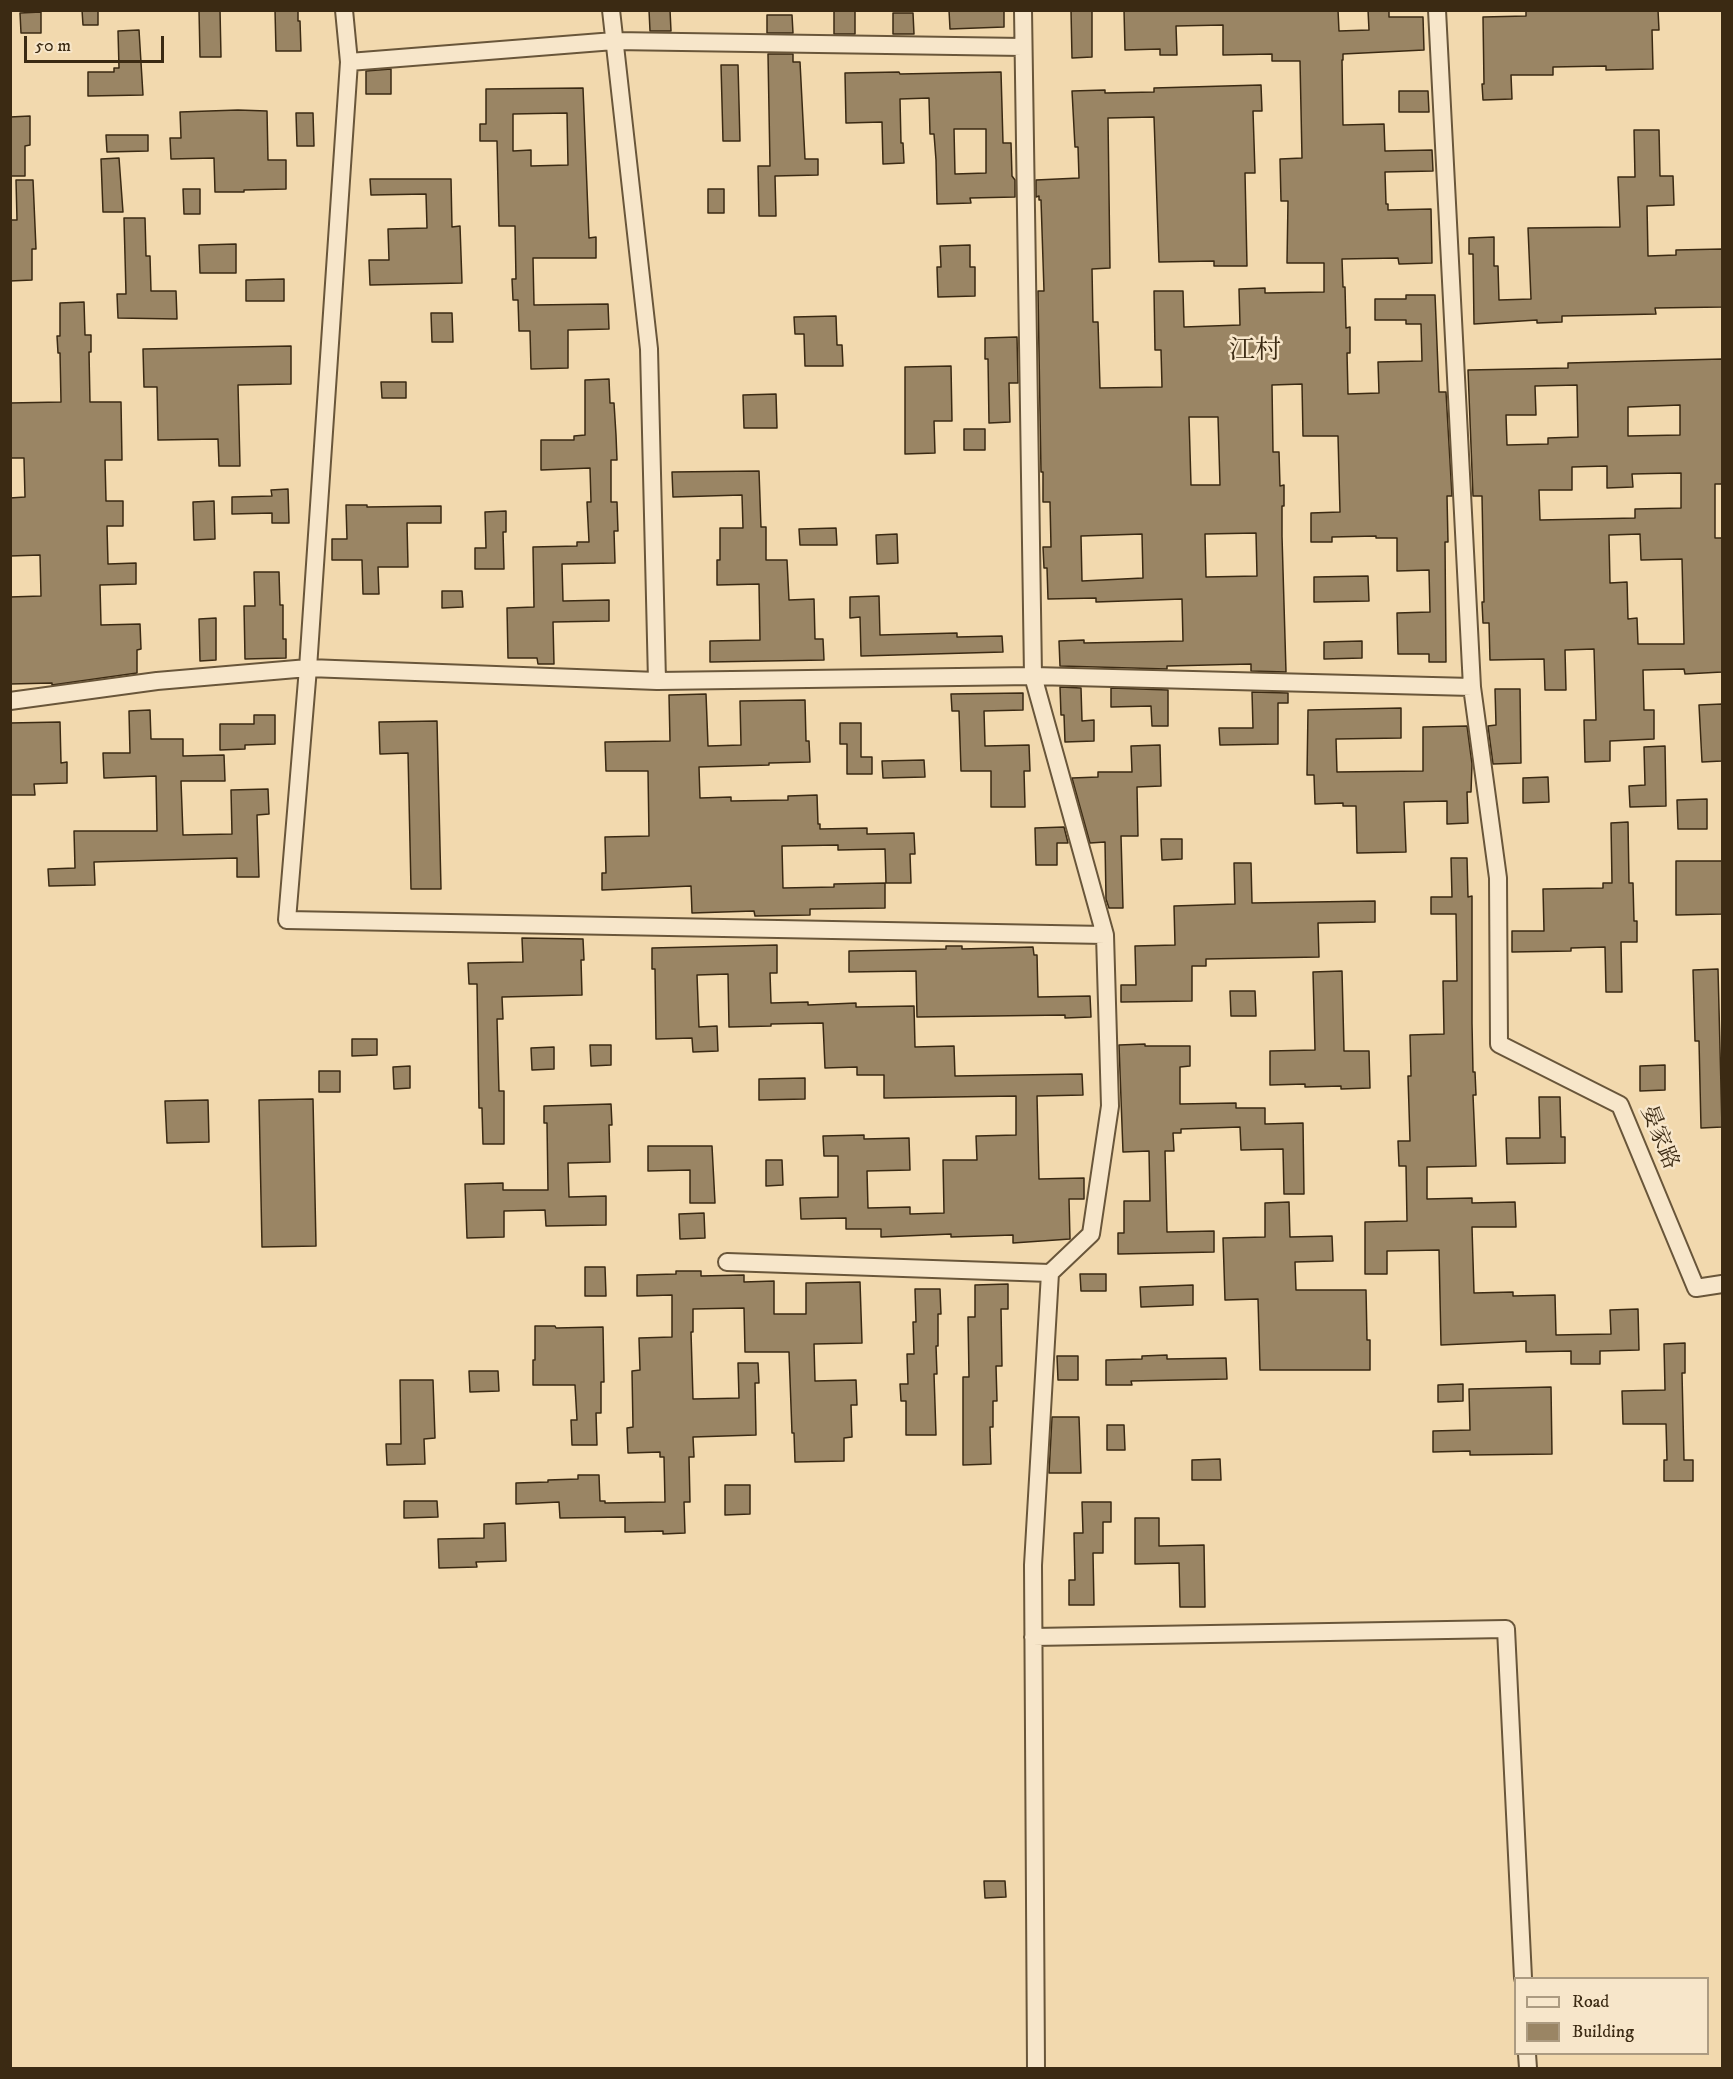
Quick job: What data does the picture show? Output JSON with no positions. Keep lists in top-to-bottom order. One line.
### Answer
{"streets":{"street":["晏家路"]},"districts":["江村"],"legend":["Road","Building"],"scale_bar":"50 m"}
